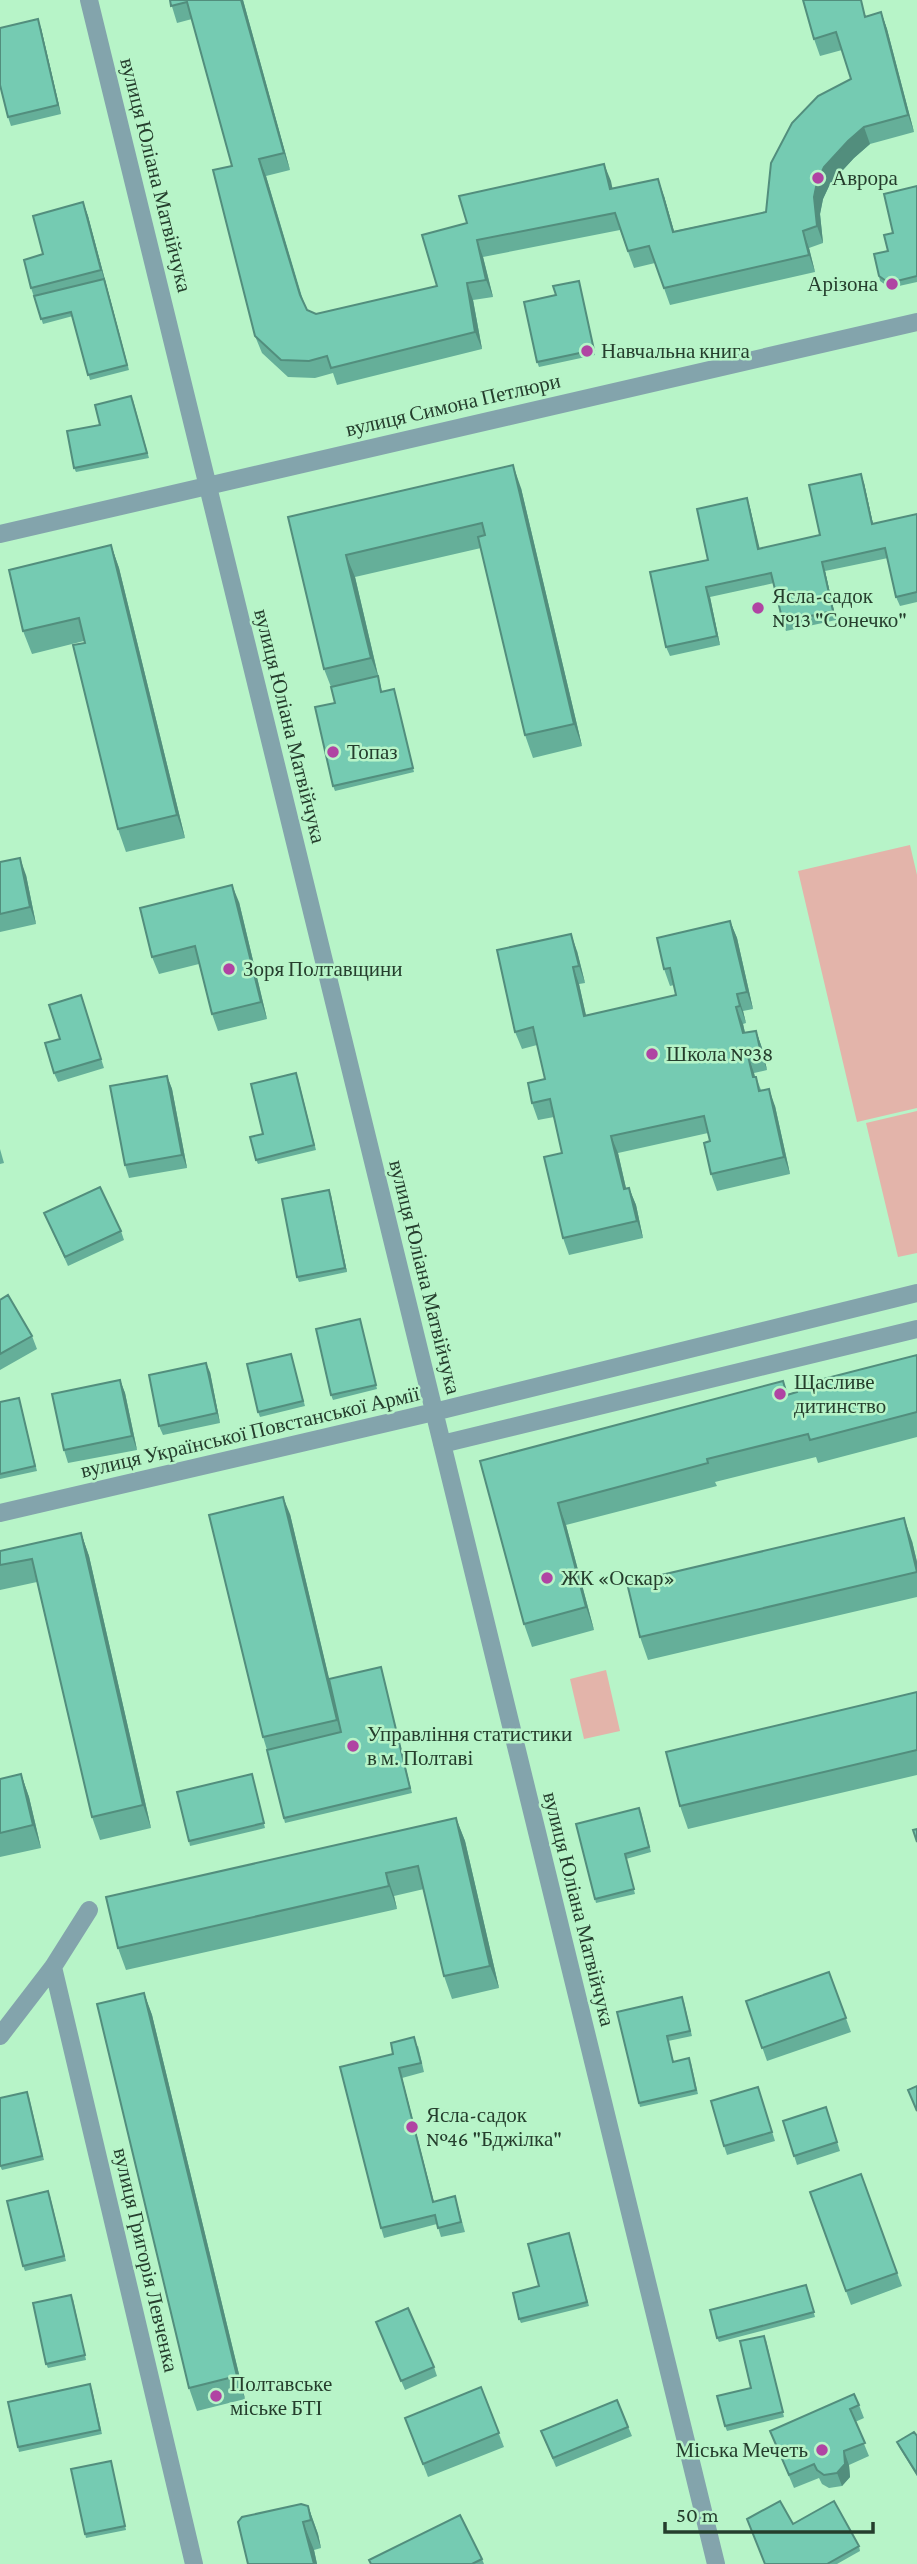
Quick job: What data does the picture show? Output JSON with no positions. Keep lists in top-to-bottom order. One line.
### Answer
{"streets":{"street":["вулиця Юліана Матвійчука","вулиця Симона Петлюри","вулиця Української Повстанської Армії","вулиця Григорія Левченка"]},"crossings":[["вулиця Юліана Матвійчука","вулиця Симона Петлюри"],["вулиця Юліана Матвійчука","вулиця Української Повстанської Армії"]],"places":["Аврора","Арізона","Навчальна книга","Ясла-садок №13 \"Сонечко\"","Топаз","Зоря Полтавщини","Школа №38","Щасливе дитинство","ЖК «Оскар»","Управління статистики в м. Полтаві","Ясла-садок №46 \"Бджілка\"","Полтавське міське БТІ","Міська Мечеть"],"scale_bar":"50 m"}
